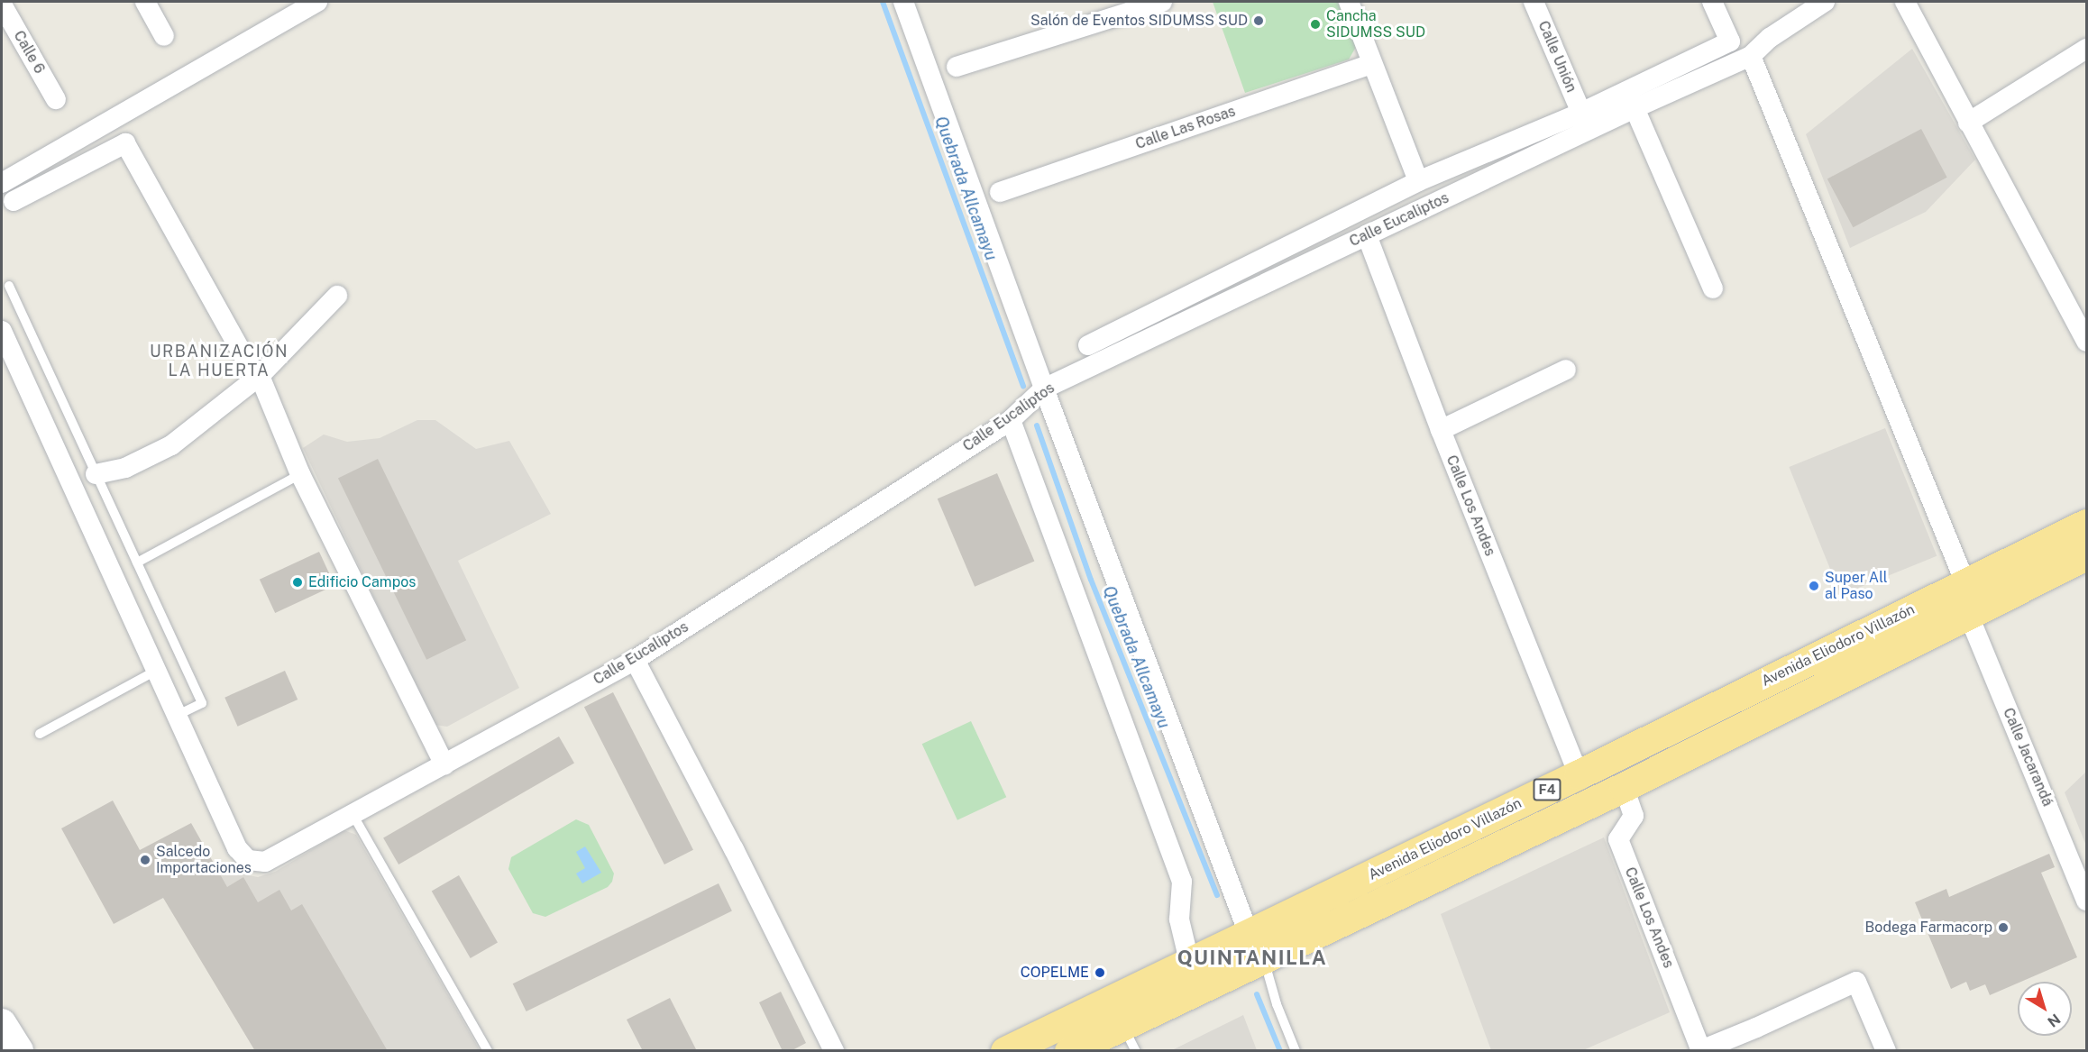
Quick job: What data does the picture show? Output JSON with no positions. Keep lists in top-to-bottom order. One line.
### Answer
{"streets":{"highway":["Avenida Eliodoro Villazón","F4"],"street":["Calle 6","Calle Unión","Calle Las Rosas","Calle Eucaliptos","Calle Los Andes","Calle Jacarandá"]},"crossings":[["Calle Unión","Calle Eucaliptos"],["Calle Eucaliptos","Calle Los Andes"],["Calle Los Andes","Avenida Eliodoro Villazón"],["Avenida Eliodoro Villazón","Calle Jacarandá"]],"districts":["URBANIZACIÓN LA HUERTA","QUINTANILLA"],"water":["Quebrada Allcamayu"],"places":["Salón de Eventos SIDUMSS SUD","Cancha SIDUMSS SUD","Edificio Campos","Super All al Paso","Salcedo Importaciones","Bodega Farmacorp","COPELME"],"north":"bottom right"}
